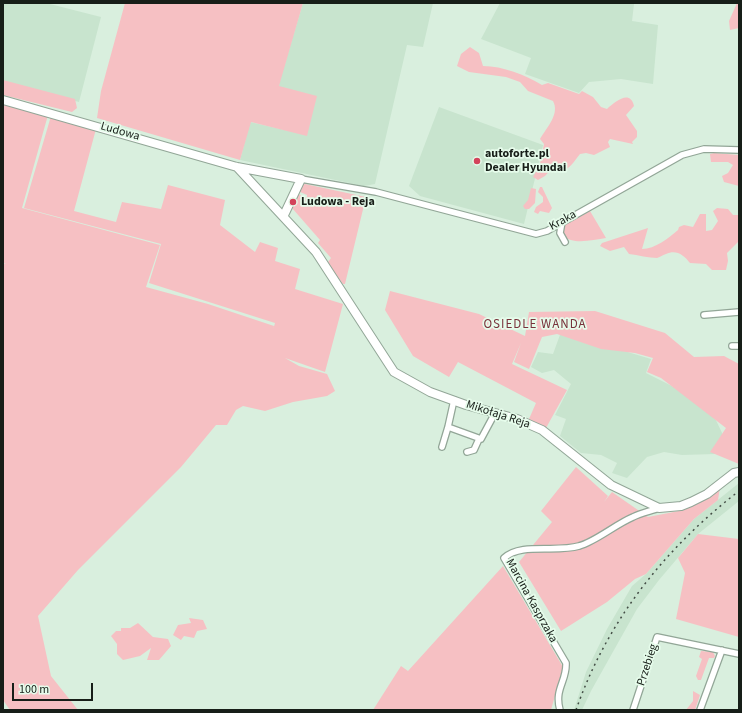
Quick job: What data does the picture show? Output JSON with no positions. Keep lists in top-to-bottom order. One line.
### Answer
{"streets":{"street":["Ludowa","Kraka","Mikołaja Reja","Marcina Kasprzaka","Przebieg"]},"crossings":[["Ludowa","Kraka"],["Ludowa","Mikołaja Reja"],["Mikołaja Reja","Marcina Kasprzaka"]],"districts":["OSIEDLE WANDA"],"places":["autoforte.pl Dealer Hyundai","Ludowa - Reja"],"scale_bar":"100 m"}
